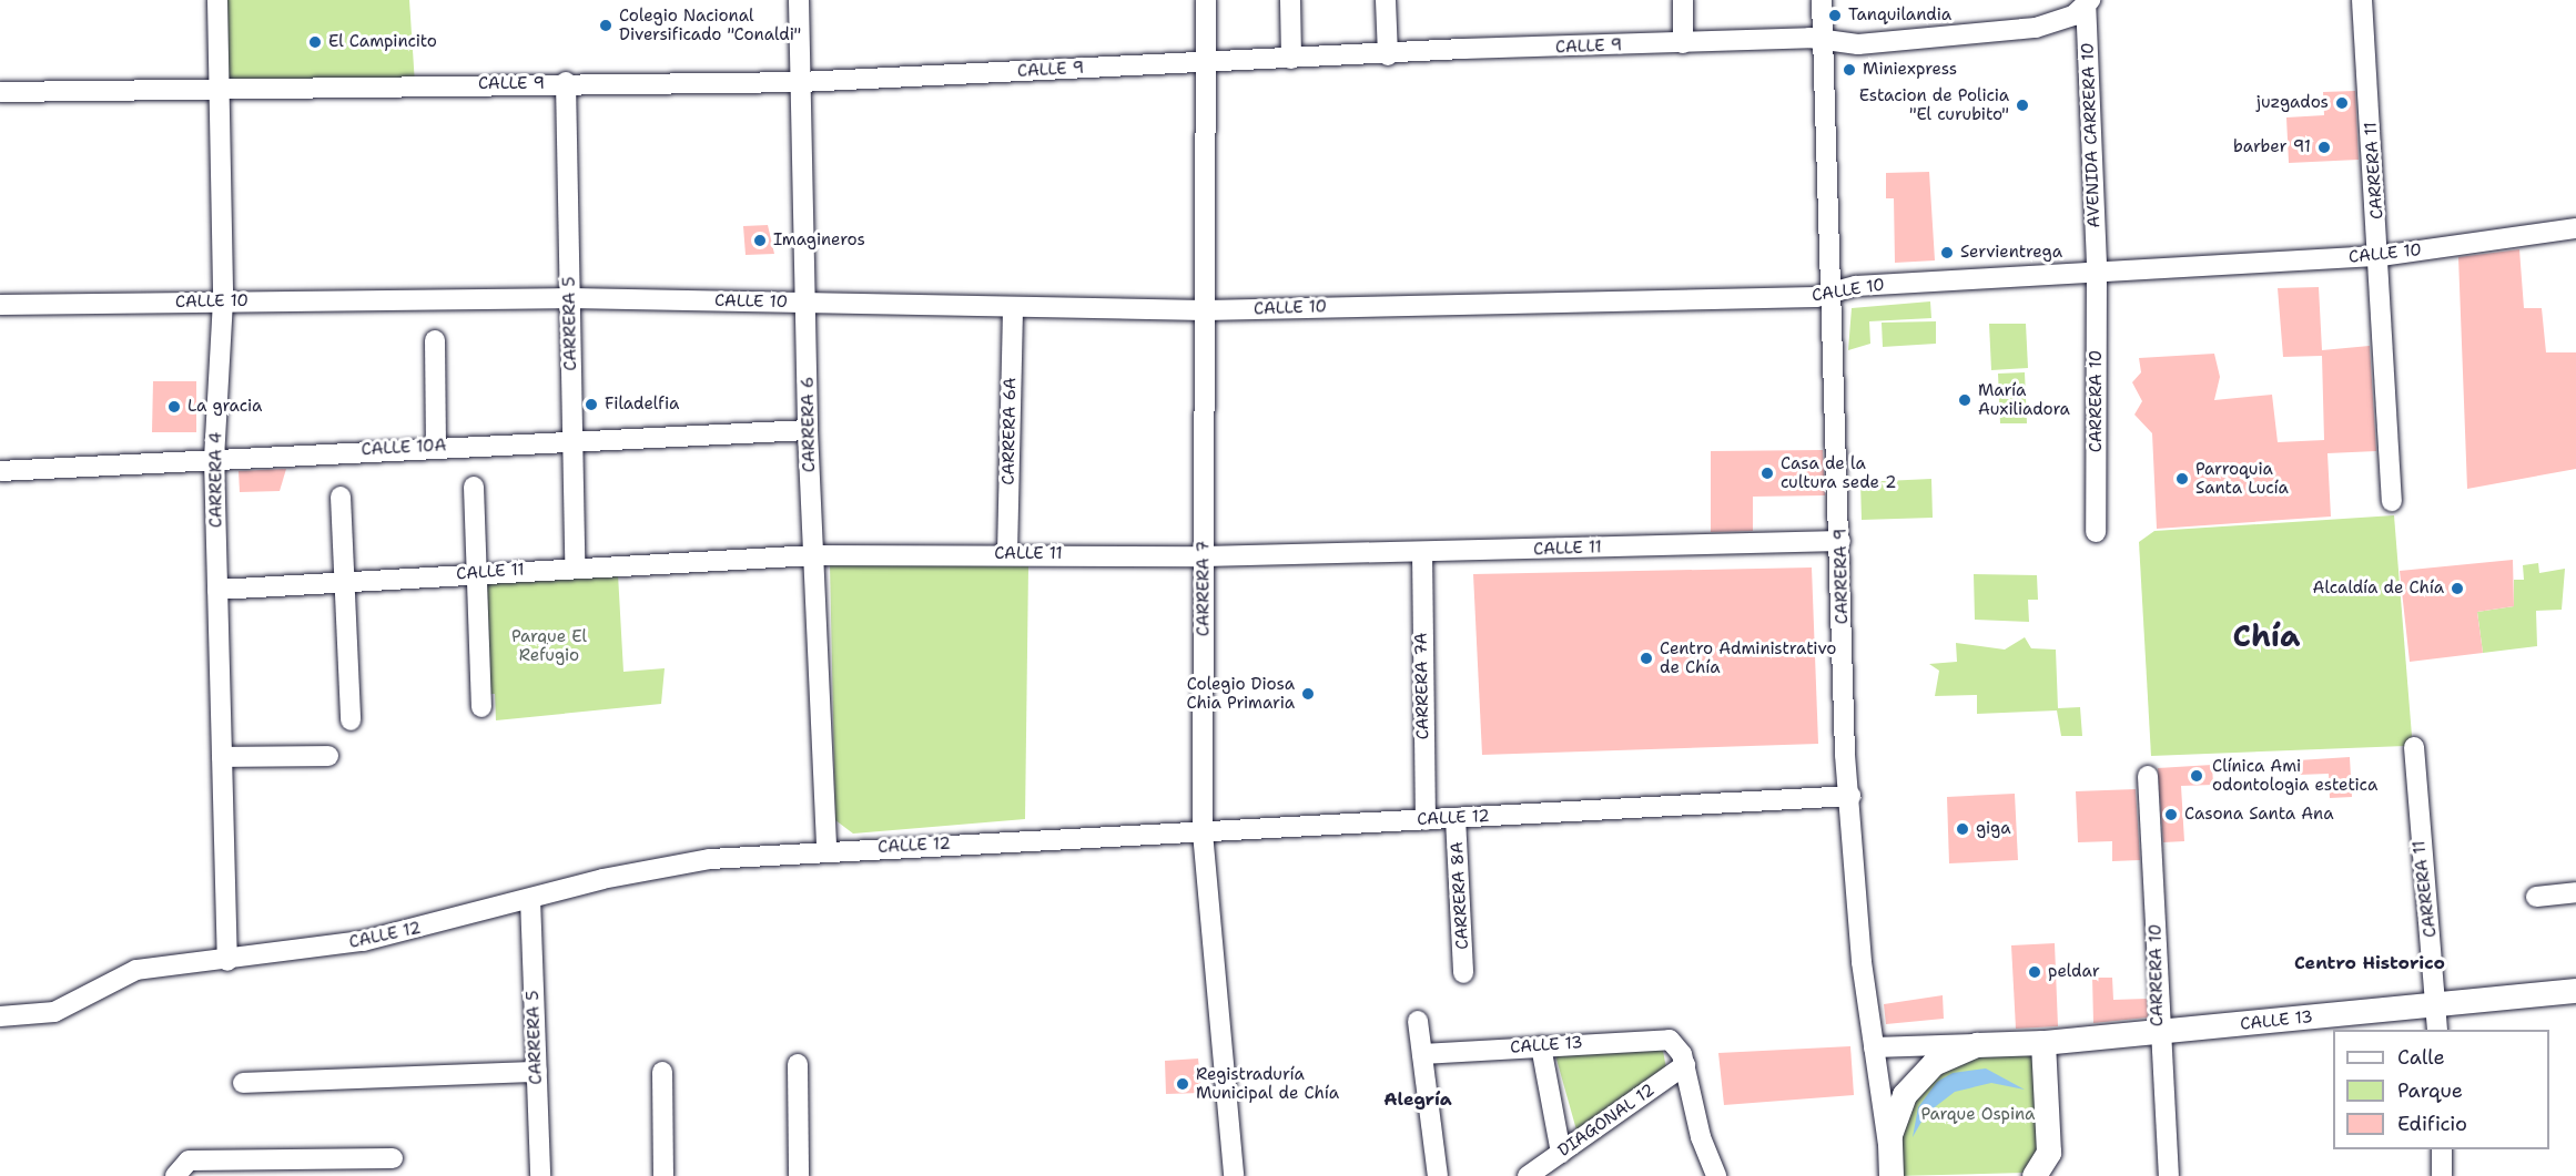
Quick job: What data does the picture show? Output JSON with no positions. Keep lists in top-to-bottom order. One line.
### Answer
{"streets":{"main road":["CALLE 13"],"street":["CALLE 9","AVENIDA CARRERA 10","CARRERA 11","CALLE 10","CARRERA 5","CARRERA 10","CARRERA 6","CARRERA 6A","CALLE 10A","CARRERA 4","CALLE 11","CARRERA 9","CARRERA 7","CARRERA 7A","CALLE 12","CARRERA 8A","DIAGONAL 12"]},"crossings":[["CALLE 9","AVENIDA CARRERA 10"],["CALLE 9","CARRERA 5"],["CALLE 9","CARRERA 6"],["CALLE 9","CARRERA 4"],["CALLE 9","CARRERA 9"],["CALLE 9","CARRERA 7"],["AVENIDA CARRERA 10","CALLE 10"],["AVENIDA CARRERA 10","CARRERA 10"],["CARRERA 11","CALLE 10"],["CARRERA 11","CALLE 13"],["CALLE 10","CARRERA 5"],["CALLE 10","CARRERA 10"],["CALLE 10","CARRERA 6"],["CALLE 10","CARRERA 6A"],["CALLE 10","CARRERA 4"],["CALLE 10","CARRERA 9"],["CALLE 10","CARRERA 7"],["CARRERA 5","CALLE 10A"],["CARRERA 5","CALLE 11"],["CARRERA 5","CALLE 12"],["CARRERA 10","CALLE 13"],["CARRERA 6","CALLE 10A"],["CARRERA 6","CALLE 11"],["CARRERA 6","CALLE 12"],["CARRERA 6A","CALLE 11"],["CALLE 10A","CARRERA 4"],["CARRERA 4","CALLE 11"],["CARRERA 4","CALLE 12"],["CALLE 11","CARRERA 9"],["CALLE 11","CARRERA 7"],["CALLE 11","CARRERA 7A"],["CARRERA 9","CALLE 12"],["CARRERA 9","CALLE 13"],["CARRERA 7","CALLE 12"],["CARRERA 7A","CALLE 12"],["CALLE 12","CARRERA 8A"],["CALLE 13","DIAGONAL 12"]],"districts":["Chía","Centro Historico","Alegría"],"parks":["Parque El Refugio","Parque Ospina"],"places":["Tanquilandia","Colegio Nacional Diversificado \"Conaldi\"","El Campincito","Miniexpress","juzgados","Estacion de Policia \"El curubito\"","barber 91","Imagineros","Servientrega","María Auxiliadora","Filadelfia","La gracia","Casa de la cultura sede 2","Parroquia Santa Lucía","Alcaldía de Chía","Centro Administrativo de Chía","Colegio Diosa Chia Primaria","Clínica Ami odontologia estetica","Casona Santa Ana","giga","peldar","Registraduría Municipal de Chía"],"legend":["Calle","Parque","Edificio"]}
